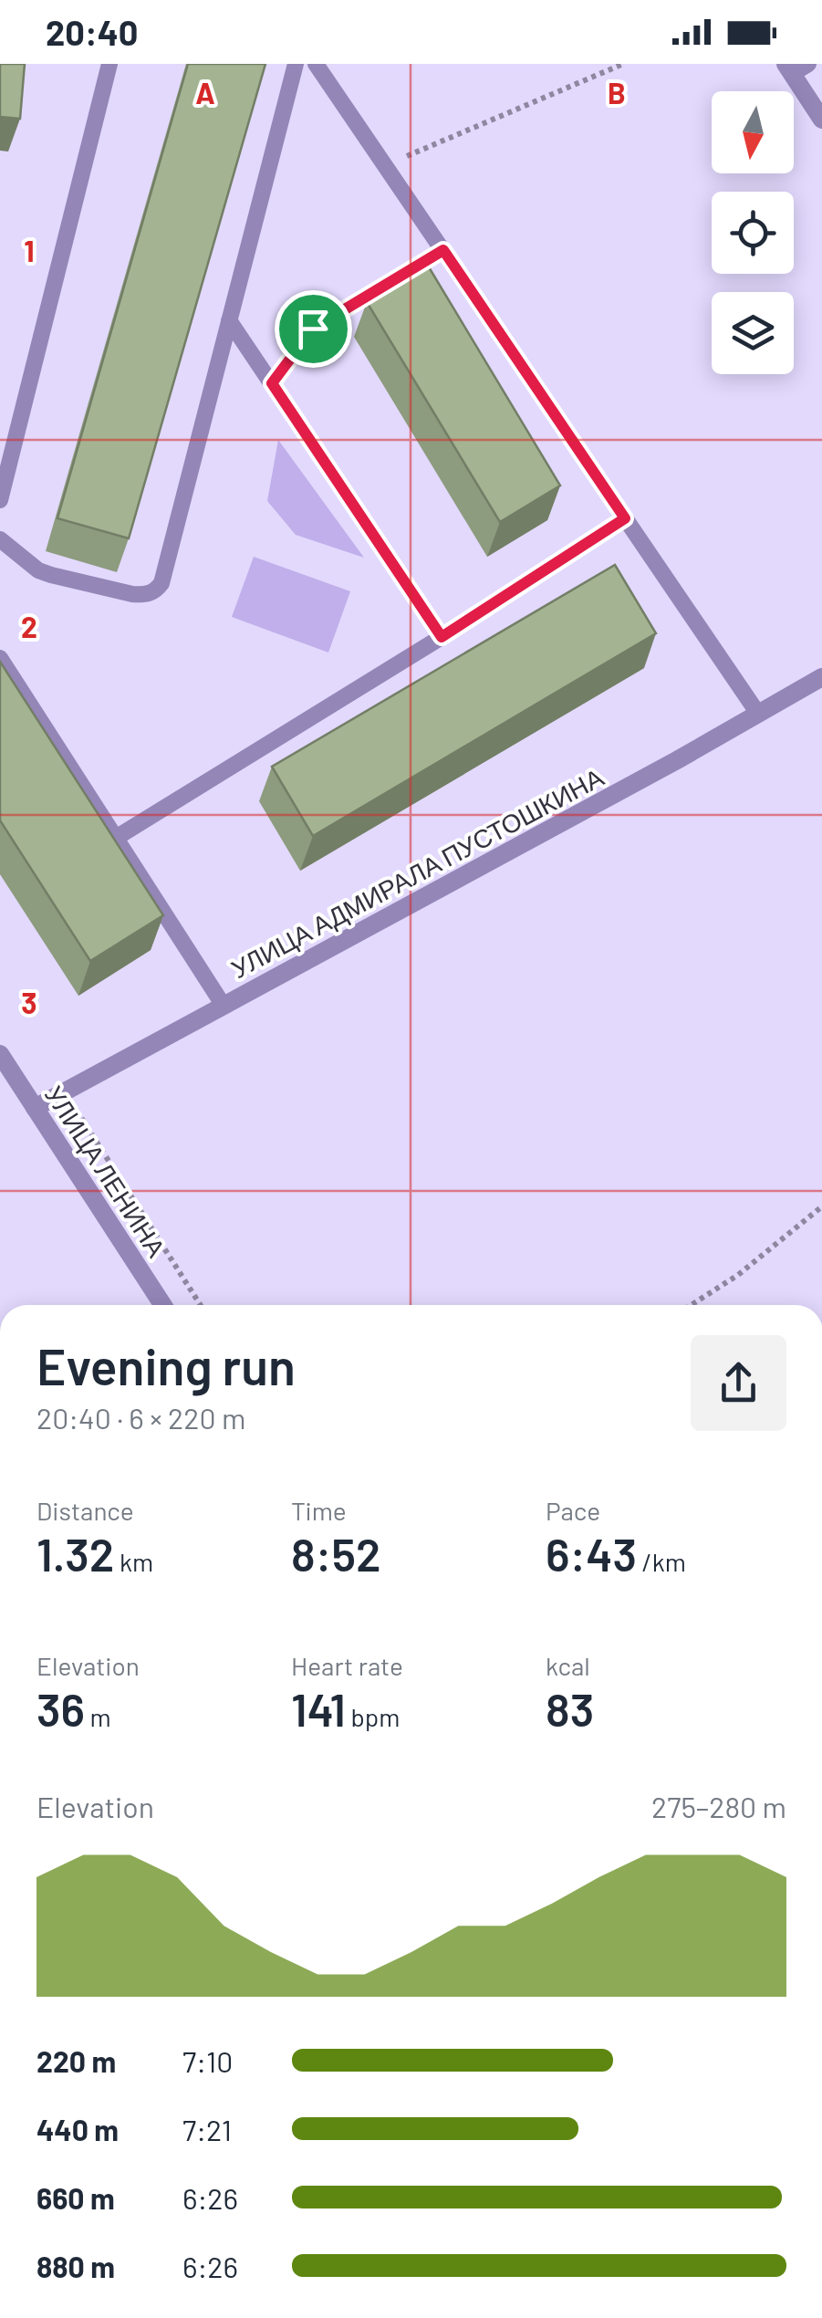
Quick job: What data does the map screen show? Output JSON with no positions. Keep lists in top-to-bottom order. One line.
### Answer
{"streets":{"street":["УЛИЦА АДМИРАЛА ПУСТОШКИНА","УЛИЦА ЛЕНИНА"]},"crossings":[["УЛИЦА АДМИРАЛА ПУСТОШКИНА","УЛИЦА ЛЕНИНА"]],"north":"bottom","page":{"status":"20:40","heading":["Evening run","20:40 · 6 × 220 m"],"stats":[["Distance","1.32 km"],["Time","8:52"],["Pace","6:43 /km"],["Elevation","36 m"],["Heart rate","141 bpm"],["kcal","83"]],"chart":["Elevation","275–280 m"],"list":[{"name":"220 m","note":"7:10"},{"name":"440 m","note":"7:21"},{"name":"660 m","note":"6:26"},{"name":"880 m","note":"6:26"}]},"grid":{"columns":["A","B"],"rows":["1","2","3"]}}
